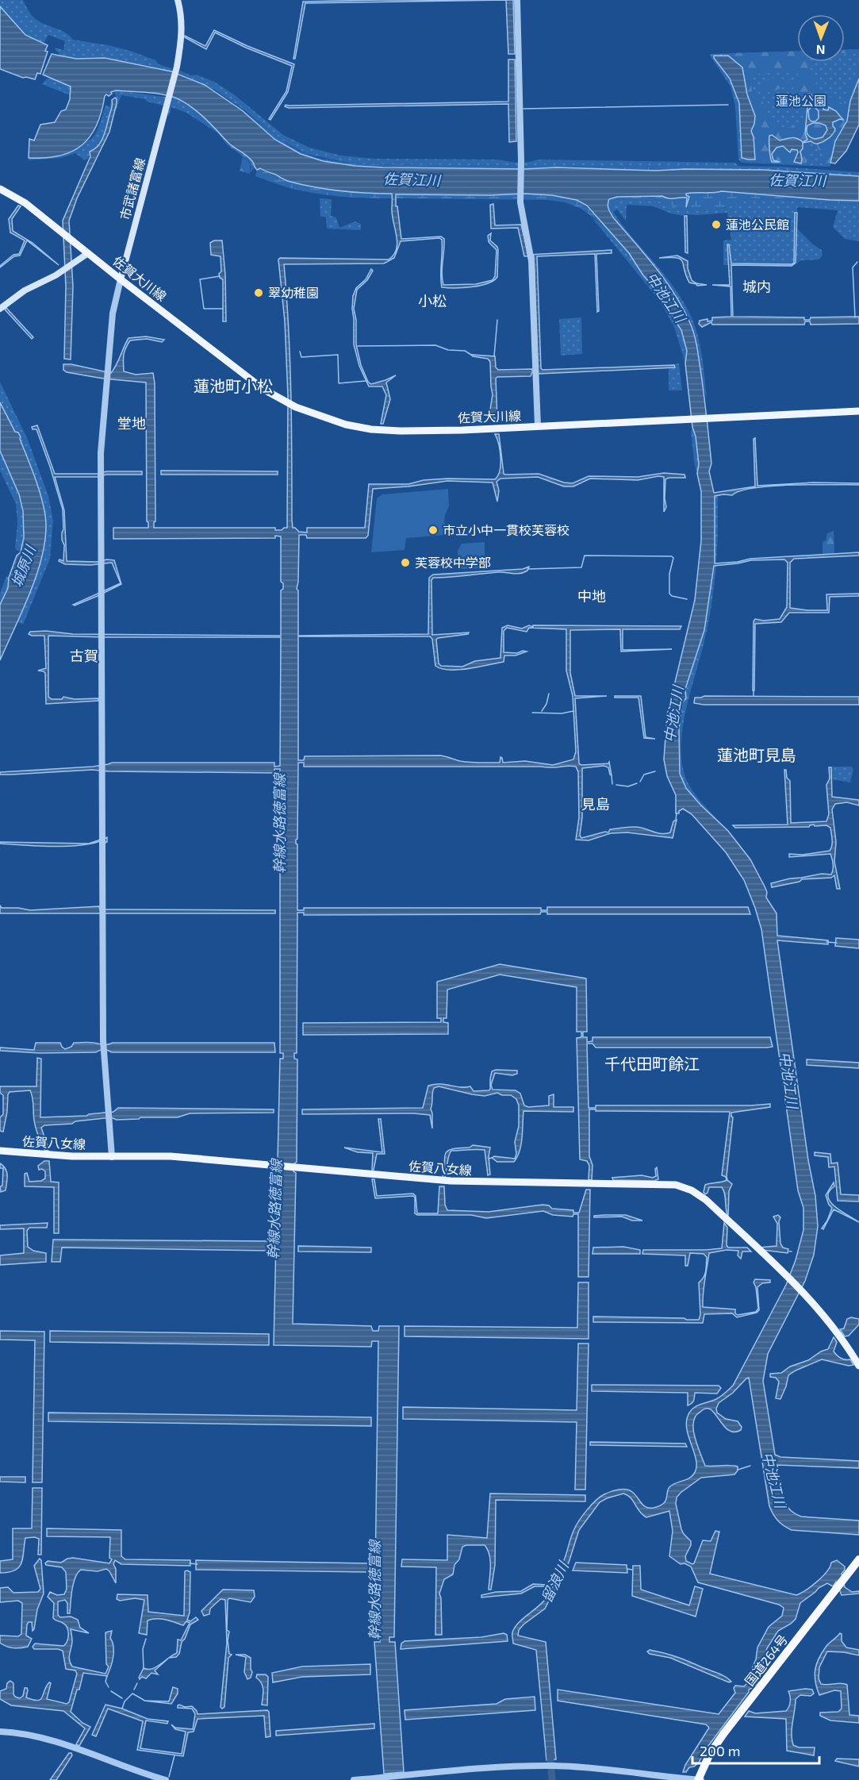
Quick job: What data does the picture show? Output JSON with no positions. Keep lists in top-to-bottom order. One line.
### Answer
{"streets":{"highway":["国道264号"],"main road":["市武諸富線","佐賀大川線","佐賀八女線"]},"crossings":[["市武諸富線","佐賀大川線"]],"districts":["城内","小松","蓮池町小松","堂地","中地","古賀","蓮池町見島","見島","千代田町餘江"],"water":["佐賀江川","中池江川","城原川","幹線水路徳富線","留浪川"],"parks":["蓮池公園"],"places":["蓮池公民館","翠幼稚園","市立小中一貫校芙蓉校","芙蓉校中学部"],"scale_bar":"200 m","north":"bottom"}
